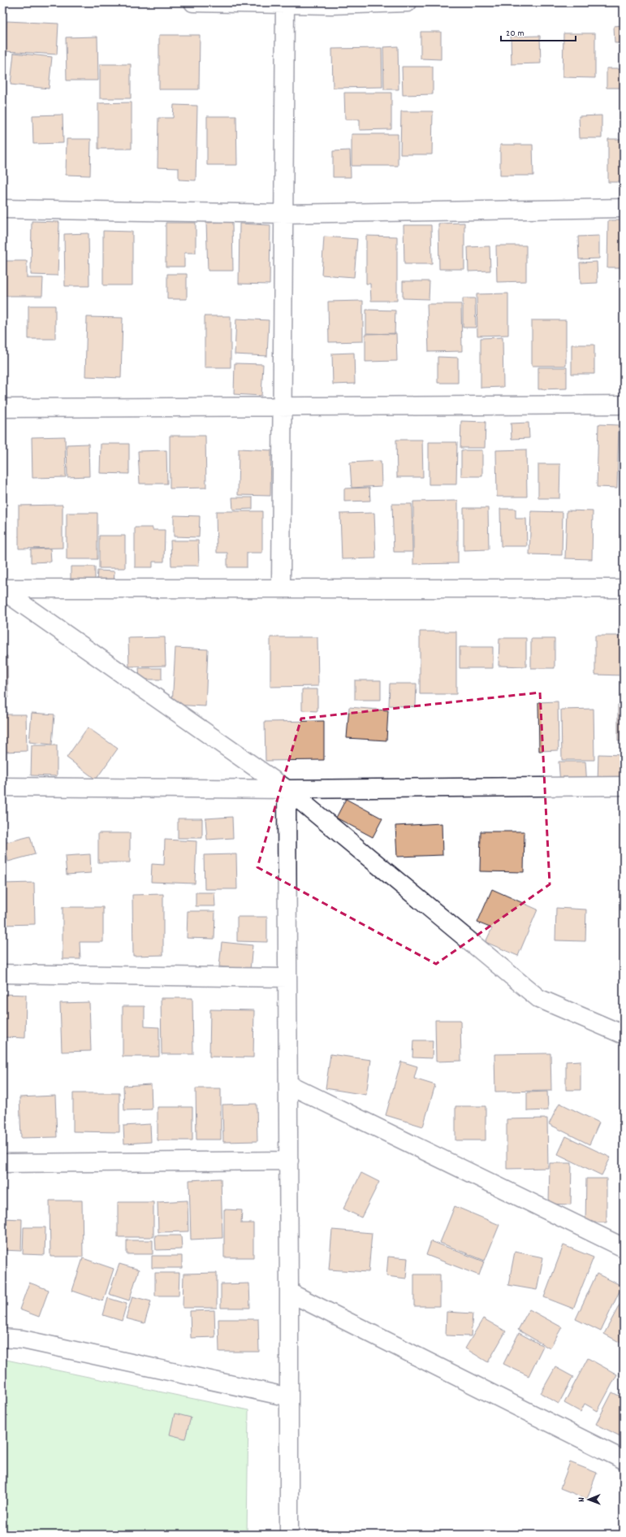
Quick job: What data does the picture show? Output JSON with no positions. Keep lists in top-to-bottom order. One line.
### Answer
{"scale_bar":"20 m","north":"left"}
